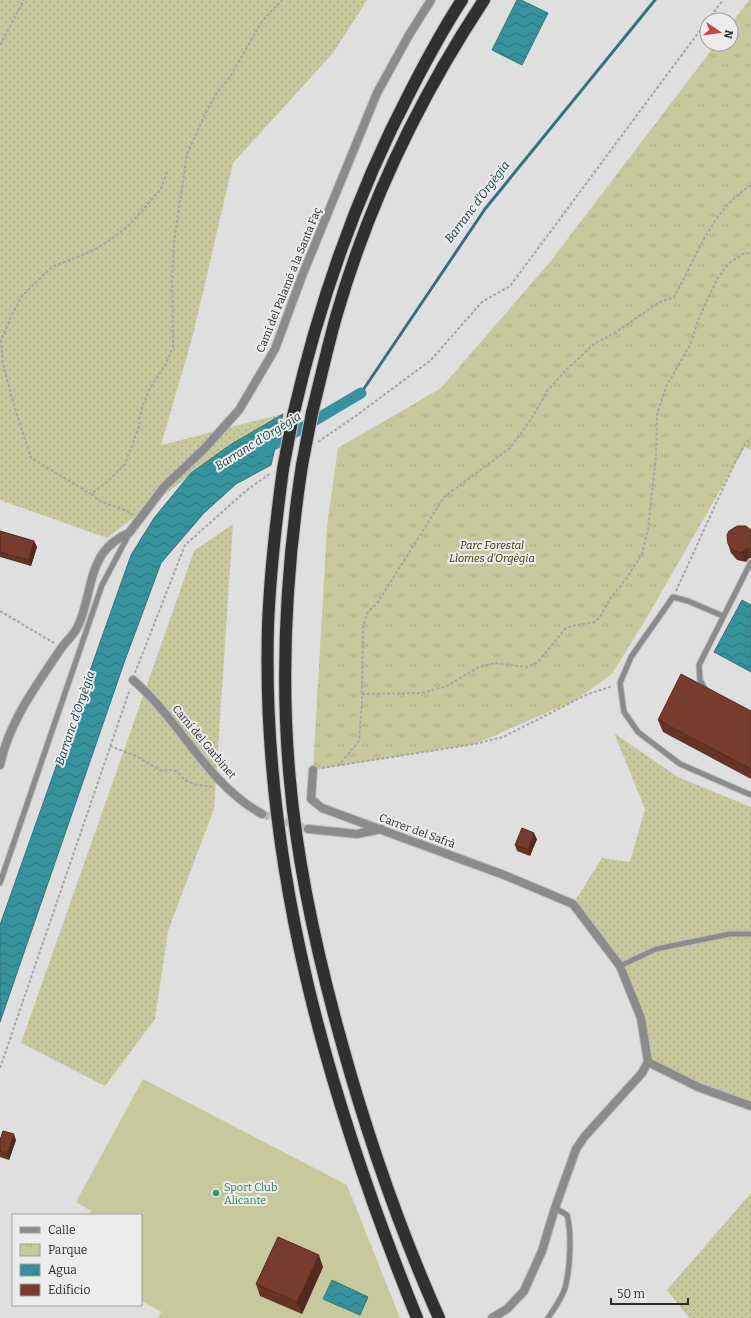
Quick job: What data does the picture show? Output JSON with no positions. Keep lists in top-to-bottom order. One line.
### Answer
{"streets":{"street":["Camí del Palamó a la Santa Faç","Camí del Garbinet","Carrer del Safrà"]},"water":["Barranc d'Orgègia"],"parks":["Parc Forestal Llomes d'Orgègia"],"places":["Sport Club Alicante"],"legend":["Calle","Parque","Agua","Edificio"],"scale_bar":"50 m","north":"right"}
